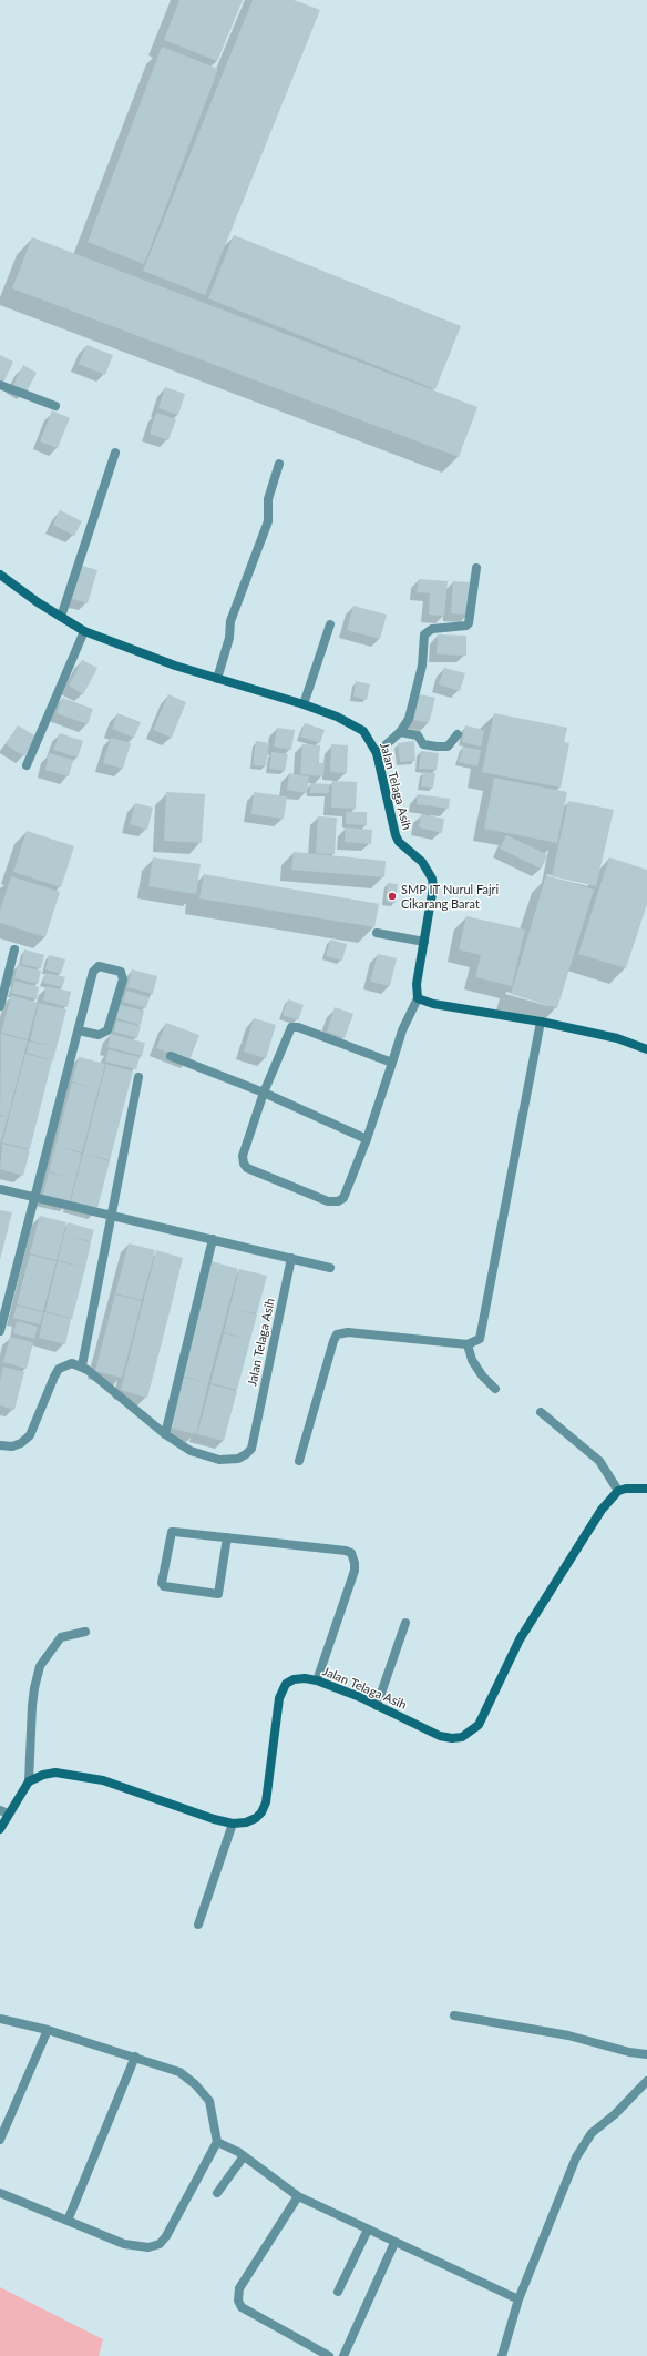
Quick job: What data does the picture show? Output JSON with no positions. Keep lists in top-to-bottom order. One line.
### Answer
{"streets":{"street":["Jalan Telaga Asih"]},"places":["SMP IT Nurul Fajri Cikarang Barat"]}
